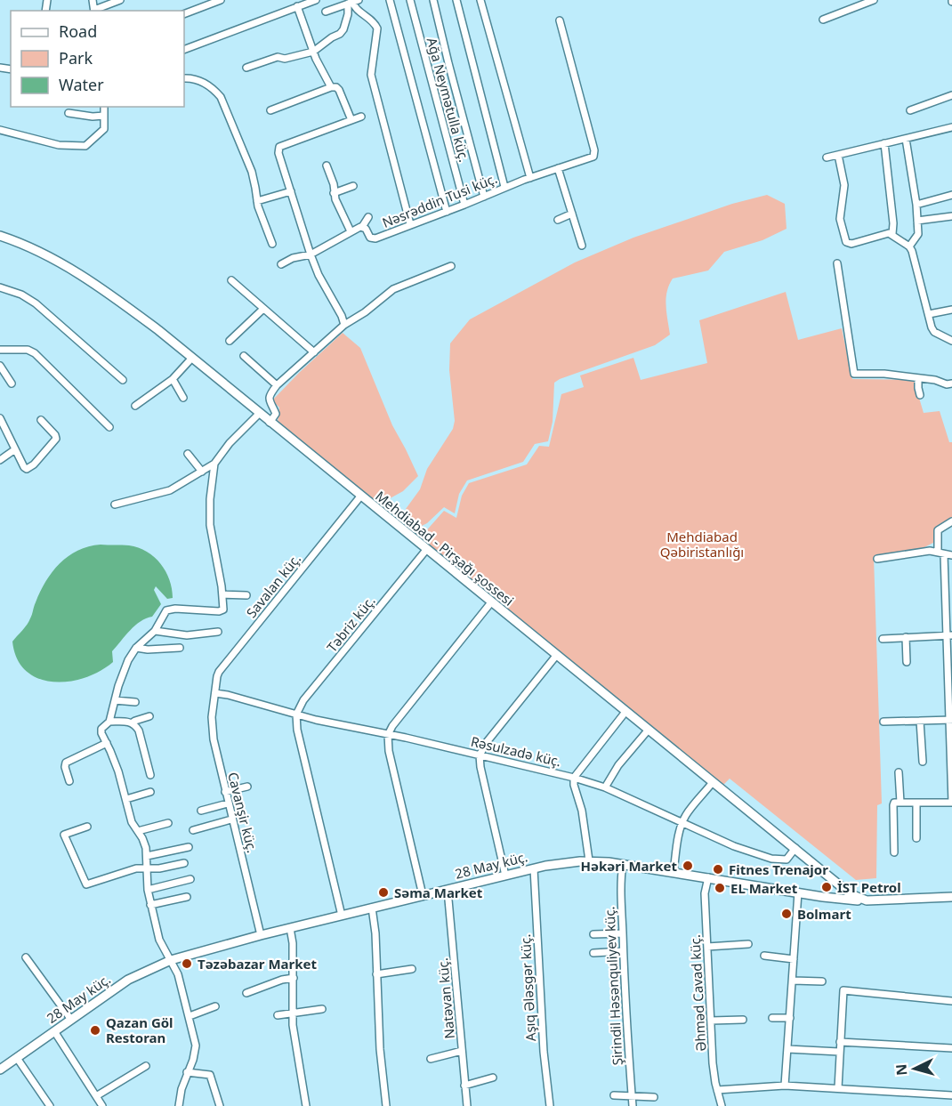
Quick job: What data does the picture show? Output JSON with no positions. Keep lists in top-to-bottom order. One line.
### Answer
{"streets":{"main road":["Mehdiabad - Pirşağı şossesi","28 May küç."],"street":["Ağa Neymətulla küç.","Nəsrəddin Tusi küç.","Savalan küç.","Təbriz küç.","Rəsulzadə küç.","Cavanşir küç.","Şirindil Həsənquliyev küç.","Aşıq Ələsgər küç.","Əhməd Cavad küç.","Natəvan küç."]},"crossings":[["Ağa Neymətulla küç.","Nəsrəddin Tusi küç."],["Mehdiabad - Pirşağı şossesi","Savalan küç."],["Mehdiabad - Pirşağı şossesi","Təbriz küç."],["Mehdiabad - Pirşağı şossesi","Rəsulzadə küç."],["Mehdiabad - Pirşağı şossesi","28 May küç."],["Savalan küç.","Rəsulzadə küç."],["Savalan küç.","Cavanşir küç."],["Təbriz küç.","Rəsulzadə küç."],["Rəsulzadə küç.","Cavanşir küç."],["Cavanşir küç.","28 May küç."],["28 May küç.","Şirindil Həsənquliyev küç."],["28 May küç.","Aşıq Ələsgər küç."],["28 May küç.","Əhməd Cavad küç."],["28 May küç.","Natəvan küç."]],"parks":["Mehdiabad Qəbiristanlığı"],"places":["Həkəri Market","Fitnes Trenajor","İST Petrol","EL Market","Səma Market","Bolmart","Təzəbazar Market","Qazan Göl Restoran"],"legend":["Road","Park","Water"],"north":"left"}
